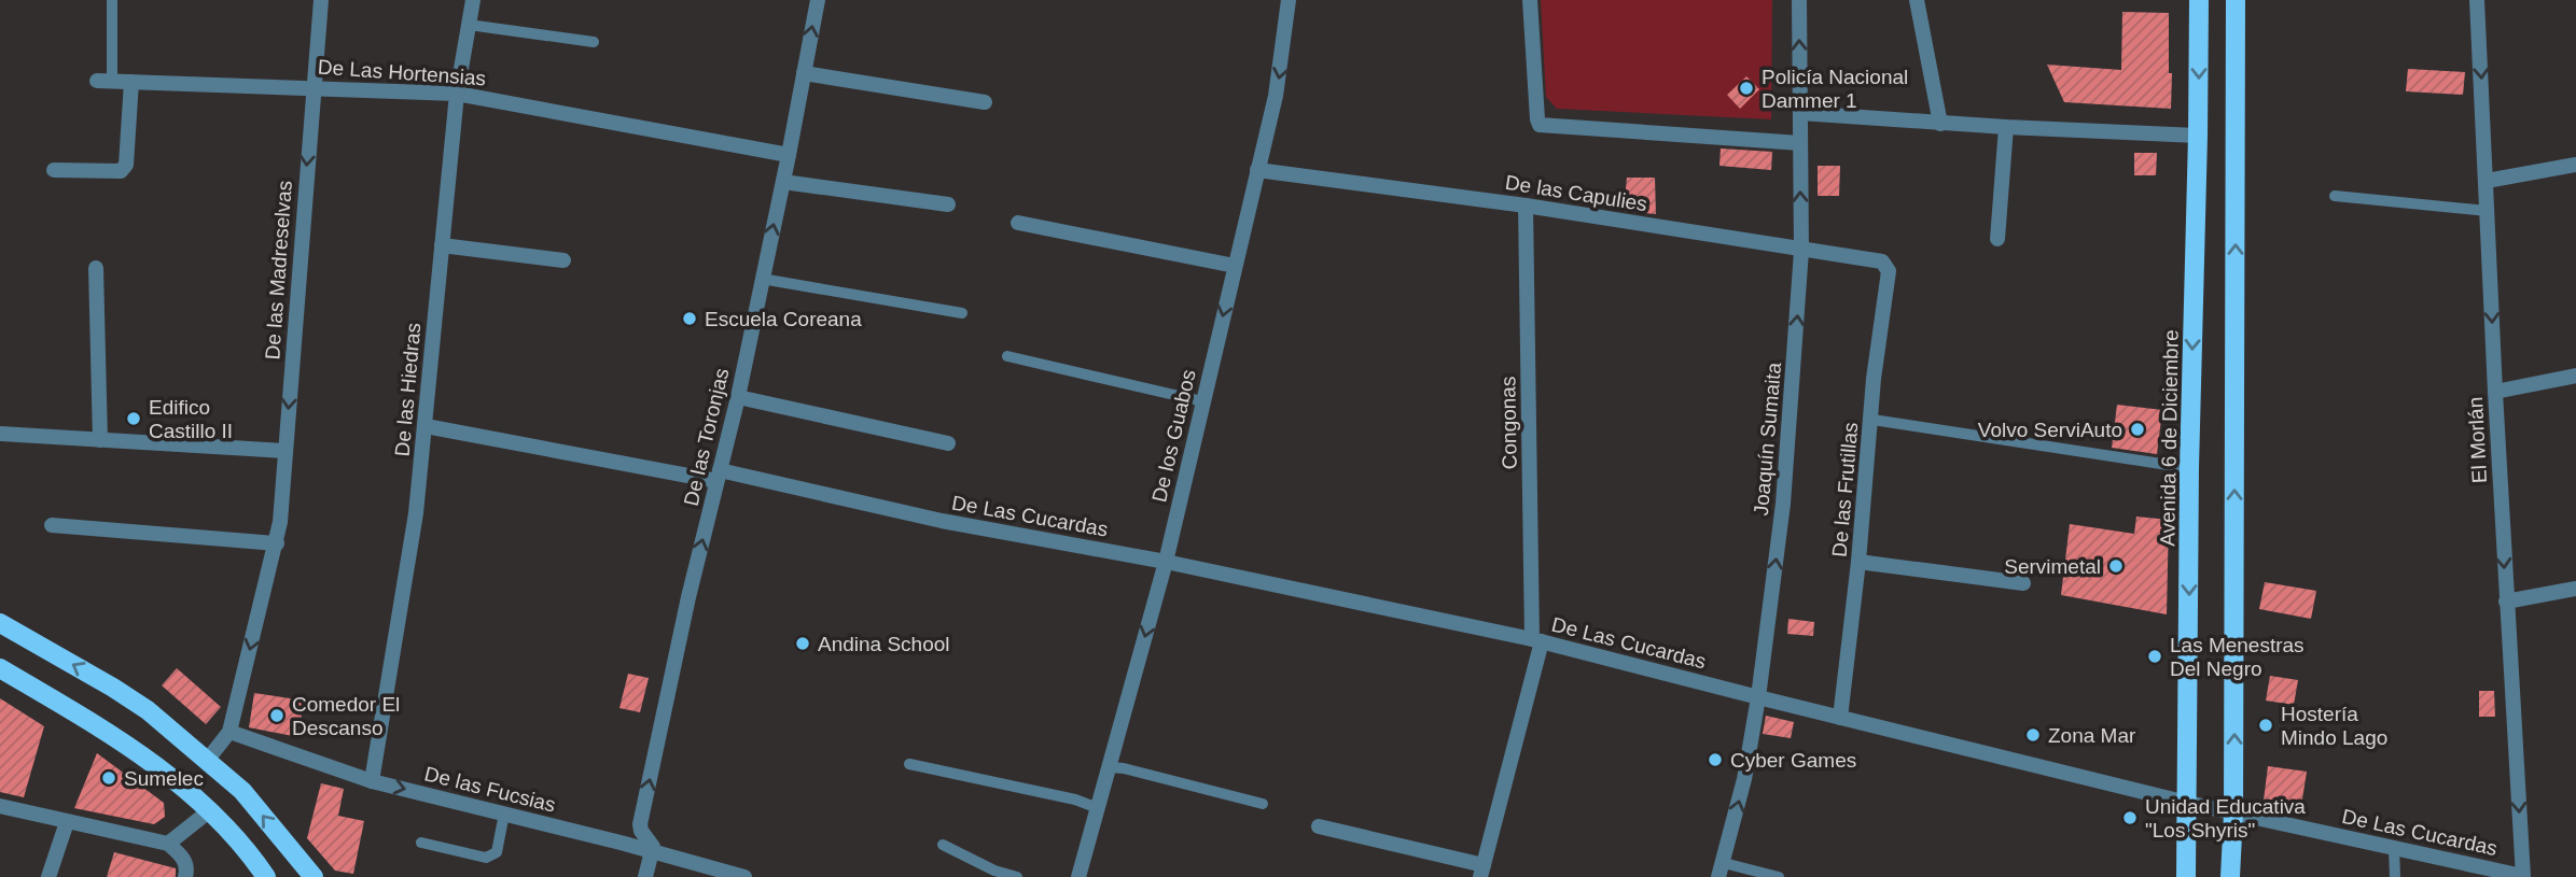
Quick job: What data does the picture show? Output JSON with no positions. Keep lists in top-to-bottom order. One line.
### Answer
{"streets":{"main road":["Avenida 6 de Diciembre"],"street":["De Las Hortensias","De las Capulies","De las Madreselvas","De las Hiedras","Congonas","De los Guabos","De las Toronjas","Joaquín Sumaita","El Morlán","De las Frutillas","De Las Cucardas","De las Fucsias"]},"crossings":[["De Las Hortensias","De las Madreselvas"],["De Las Hortensias","De las Hiedras"],["De Las Hortensias","De las Toronjas"],["De las Capulies","Congonas"],["De las Capulies","De los Guabos"],["De las Capulies","Joaquín Sumaita"],["De las Capulies","De las Frutillas"],["De las Madreselvas","De las Fucsias"],["De las Hiedras","De Las Cucardas"],["De las Hiedras","De las Fucsias"],["Congonas","De Las Cucardas"],["De los Guabos","De Las Cucardas"],["De las Toronjas","De Las Cucardas"],["De las Toronjas","De las Fucsias"],["Avenida 6 de Diciembre","De Las Cucardas"],["Joaquín Sumaita","De Las Cucardas"],["El Morlán","De Las Cucardas"],["De las Frutillas","De Las Cucardas"]],"one_way":["De las Madreselvas","De los Guabos","De las Toronjas","Joaquín Sumaita","El Morlán"],"places":["Policía Nacional Dammer 1","Escuela Coreana","Edifico Castillo II","Volvo ServiAuto","Servimetal","Andina School","Las Menestras Del Negro","Comedor El Descanso","Hostería Mindo Lago","Zona Mar","Cyber Games","Sumelec","Unidad Educativa \"Los Shyris\""]}
